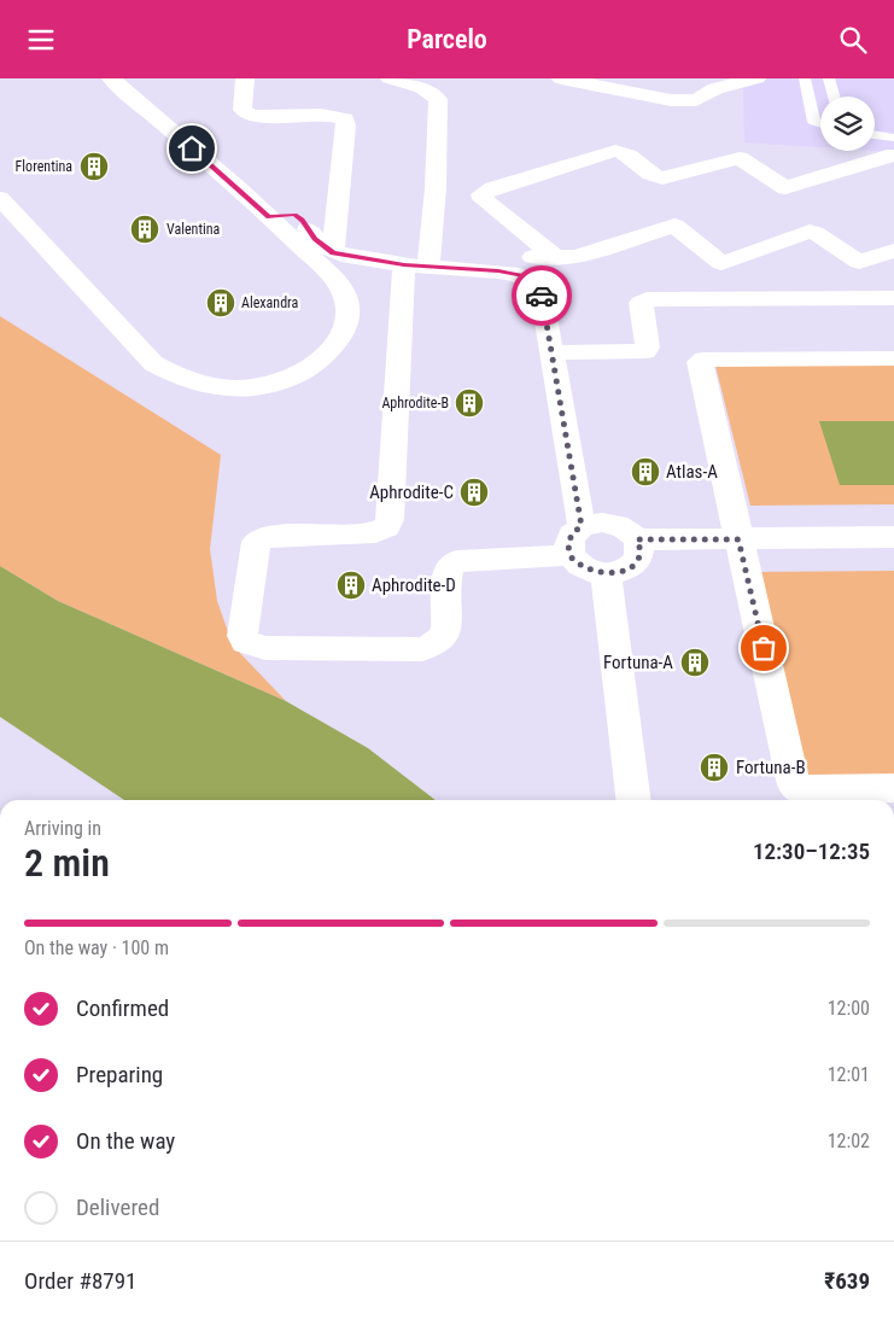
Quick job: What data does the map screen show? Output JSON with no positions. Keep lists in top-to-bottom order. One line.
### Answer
{"places":{"building":["Florentina","Valentina","Alexandra","Aphrodite-B","Atlas-A","Aphrodite-C","Aphrodite-D","Fortuna-A","Fortuna-B"]},"page":{"header":"Parcelo","heading":["2 min","Arriving in","12:30–12:35"],"panel":["Order #8791","₹639"],"bar":"On the way · 100 m","list":[["Confirmed","12:00"],["Preparing","12:01"],["On the way","12:02"],"Delivered"]}}
